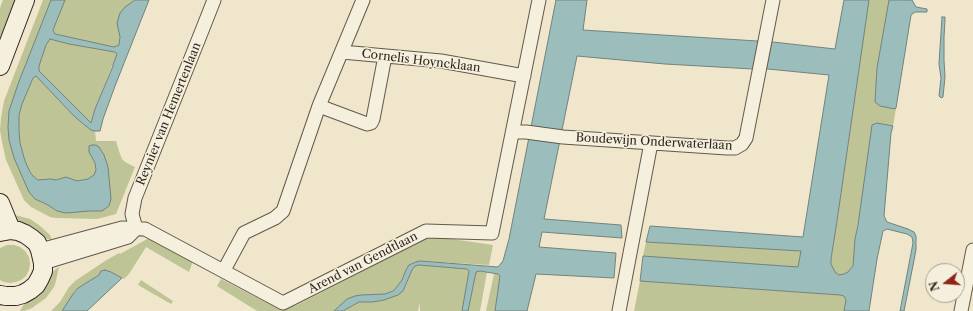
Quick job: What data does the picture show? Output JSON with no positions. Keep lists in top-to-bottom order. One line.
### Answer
{"streets":{"street":["Cornelis Hoyncklaan","Reynier van Hemertenlaan","Boudewijn Onderwaterlaan","Arend van Gendtlaan"]},"crossings":[["Cornelis Hoyncklaan","Arend van Gendtlaan"],["Reynier van Hemertenlaan","Arend van Gendtlaan"],["Boudewijn Onderwaterlaan","Arend van Gendtlaan"]],"north":"left"}
